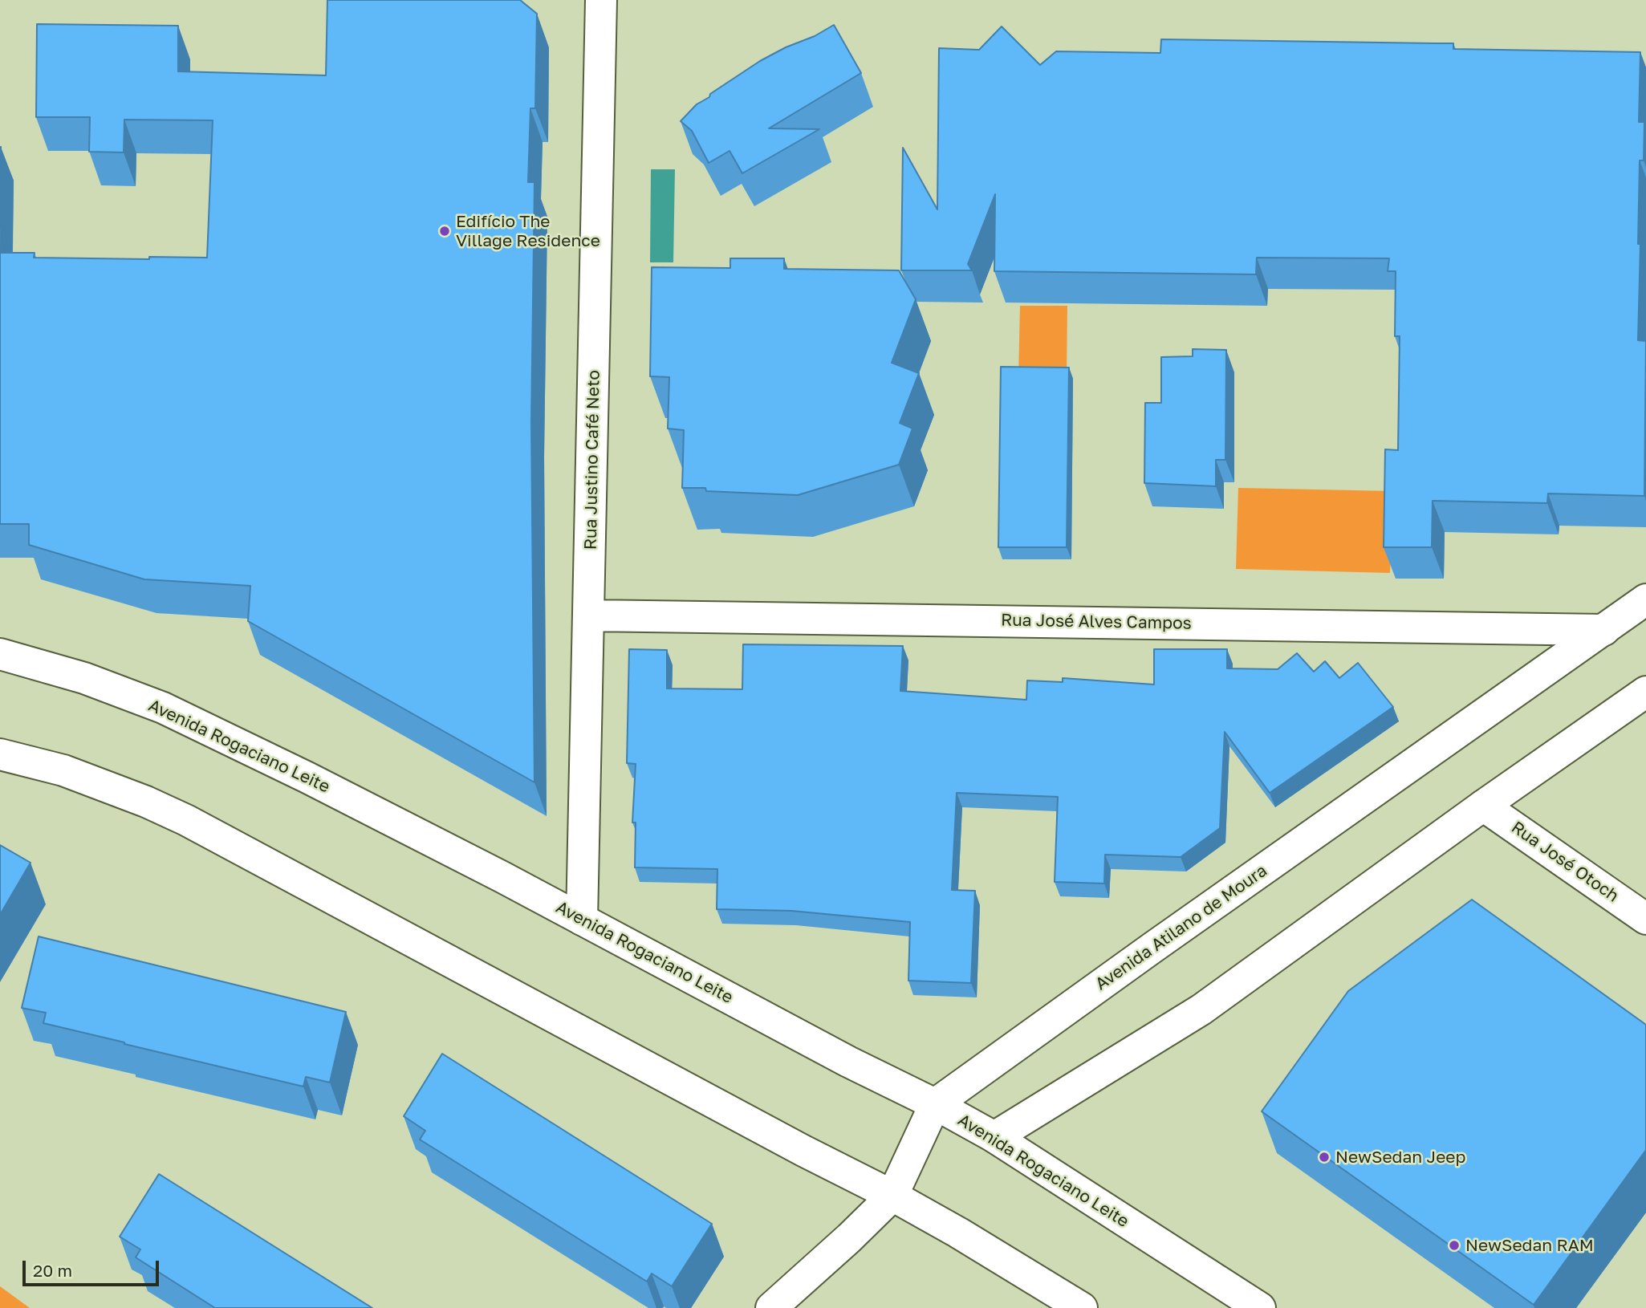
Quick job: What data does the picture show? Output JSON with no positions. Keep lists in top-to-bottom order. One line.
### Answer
{"streets":{"street":["Rua Justino Café Neto","Rua José Alves Campos","Avenida Rogaciano Leite","Rua José Otoch","Avenida Atilano de Moura"]},"crossings":[["Rua Justino Café Neto","Rua José Alves Campos"],["Rua Justino Café Neto","Avenida Rogaciano Leite"],["Rua José Alves Campos","Avenida Atilano de Moura"],["Avenida Rogaciano Leite","Avenida Atilano de Moura"]],"places":["Edifício The Village Residence","NewSedan Jeep","NewSedan RAM"],"scale_bar":"20 m"}
